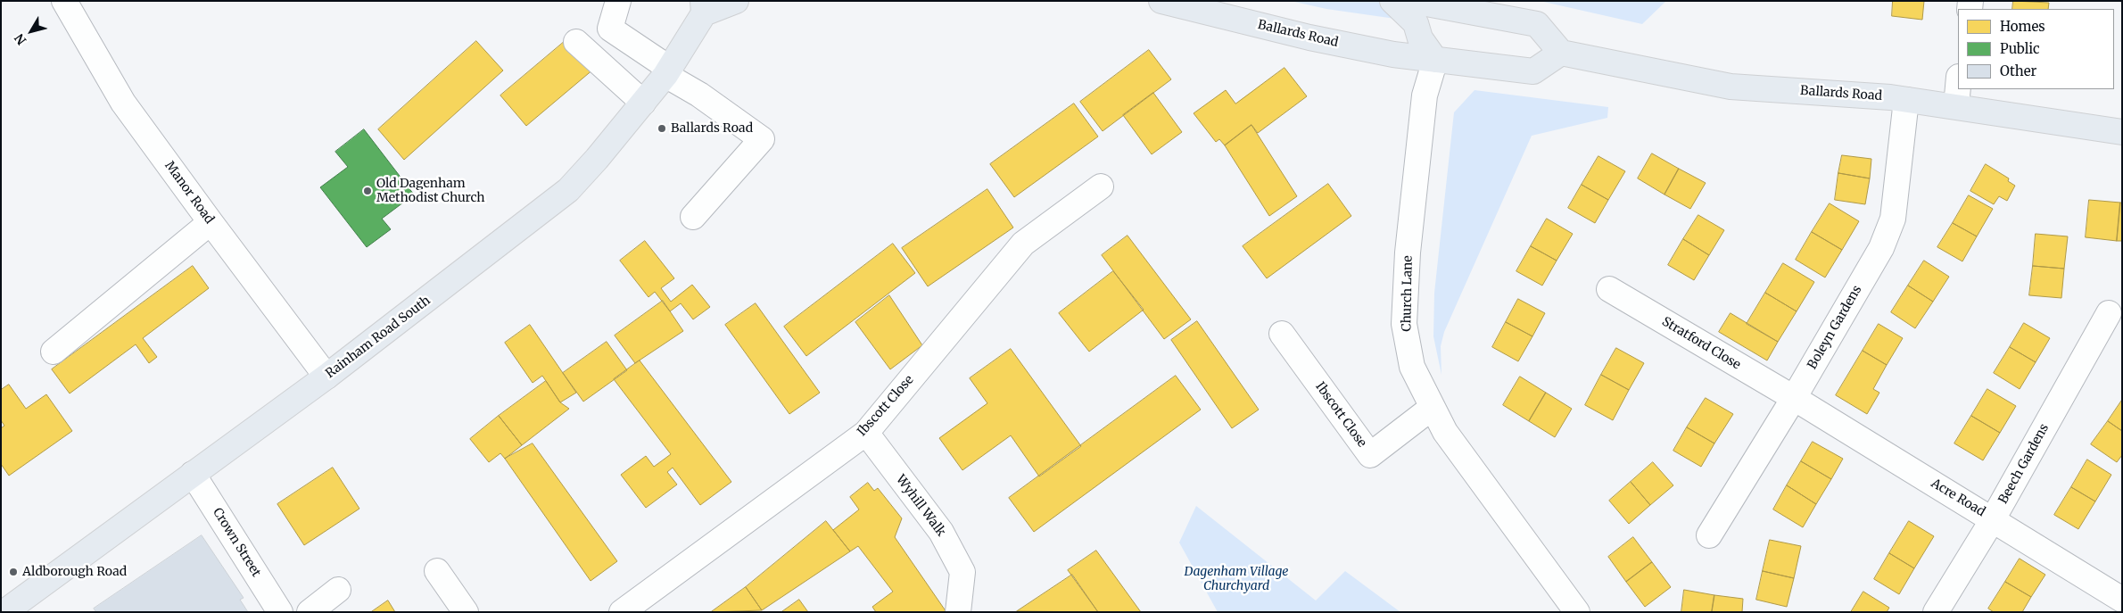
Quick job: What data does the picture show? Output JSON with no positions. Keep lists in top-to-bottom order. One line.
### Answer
{"streets":{"main road":["Ballards Road","Rainham Road South"],"street":["Manor Road","Church Lane","Boleyn Gardens","Stratford Close","Ibscott Close","Beech Gardens","Acre Road","Wyhill Walk","Crown Street"]},"crossings":[["Ballards Road","Church Lane"],["Ballards Road","Boleyn Gardens"],["Manor Road","Rainham Road South"],["Church Lane","Ibscott Close"],["Boleyn Gardens","Stratford Close"],["Boleyn Gardens","Acre Road"],["Rainham Road South","Crown Street"],["Stratford Close","Acre Road"],["Ibscott Close","Wyhill Walk"],["Beech Gardens","Acre Road"]],"parks":["Dagenham Village Churchyard"],"places":["Ballards Road","Old Dagenham Methodist Church","Aldborough Road"],"legend":["Homes","Public","Other"],"north":"bottom left"}
